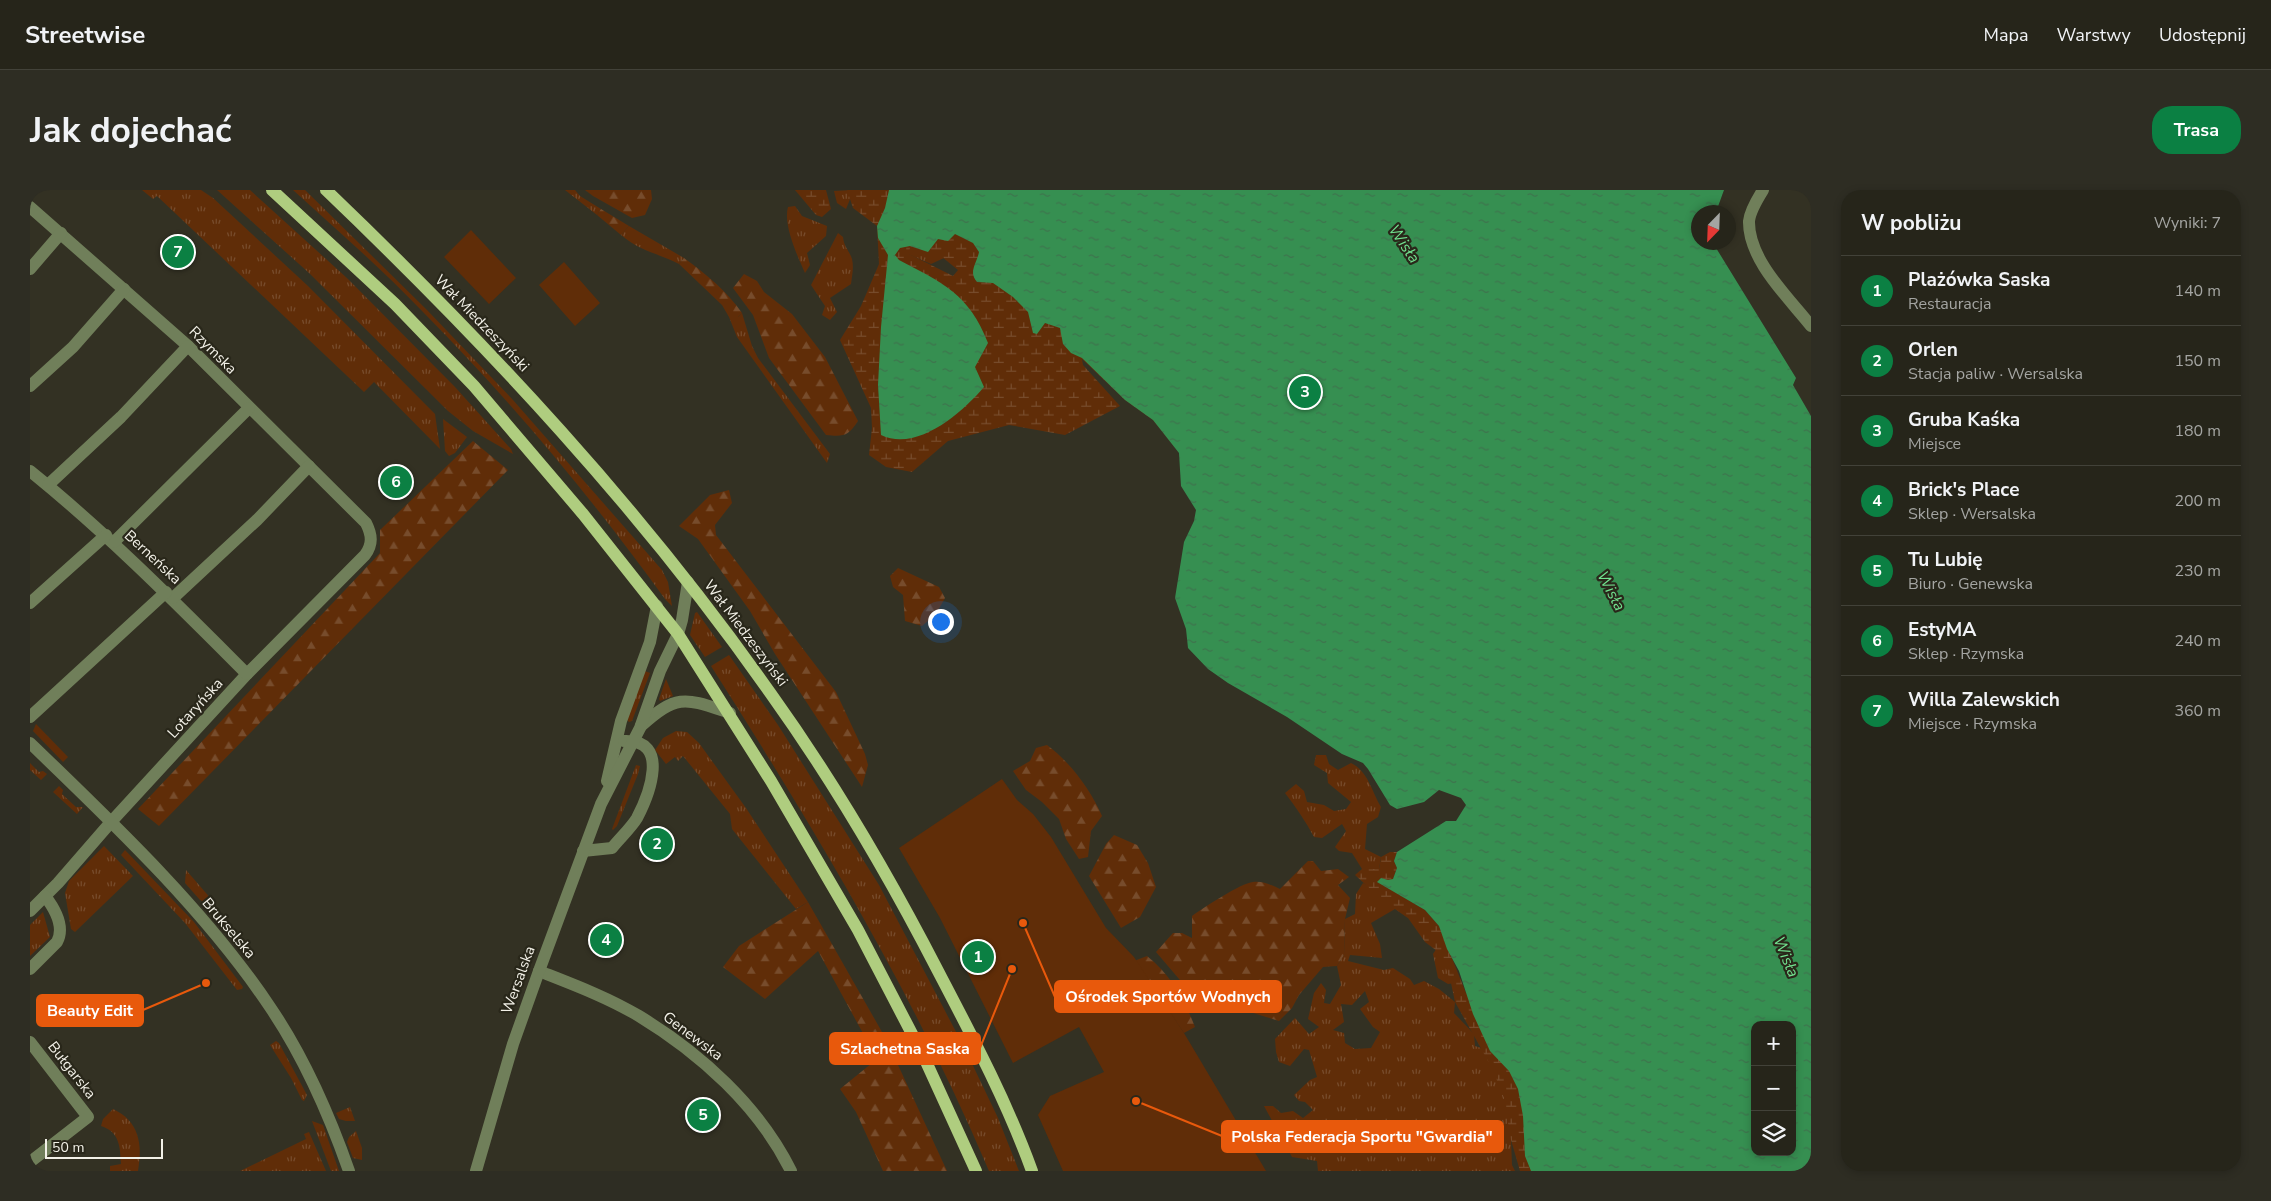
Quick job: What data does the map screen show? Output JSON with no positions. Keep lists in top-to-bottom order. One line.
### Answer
{"streets":{"main road":["Wał Miedzeszyński"],"street":["Rzymska","Berneńska","Lotaryńska","Brukselska","Wersalska","Genewska","Bułgarska"]},"crossings":[["Wał Miedzeszyński","Wersalska"],["Rzymska","Lotaryńska"],["Berneńska","Lotaryńska"],["Lotaryńska","Brukselska"],["Wersalska","Genewska"]],"water":["Wisła"],"places":["Ośrodek Sportów Wodnych","Szlachetna Saska","Beauty Edit","Polska Federacja Sportu \"Gwardia\""],"scale_bar":"50 m","north":"bottom left","page":{"header":"Streetwise","nav":["Mapa","Warstwy","Udostępnij"],"buttons":"Trasa","title":"Jak dojechać","heading":["W pobliżu","Wyniki: 7"],"pins":["7","3","6","2","4","1","5"],"list":[{"mark":"1","name":"Plażówka Saska","note":"Restauracja","value":"140 m"},{"mark":"2","name":"Orlen","note":"Stacja paliw · Wersalska","value":"150 m"},{"mark":"3","name":"Gruba Kaśka","note":"Miejsce","value":"180 m"},{"mark":"4","name":"Brick's Place","note":"Sklep · Wersalska","value":"200 m"},{"mark":"5","name":"Tu Lubię","note":"Biuro · Genewska","value":"230 m"},{"mark":"6","name":"EstyMA","note":"Sklep · Rzymska","value":"240 m"},{"mark":"7","name":"Willa Zalewskich","note":"Miejsce · Rzymska","value":"360 m"}],"map_buttons":["+","−"],"scale":"50 m"}}
